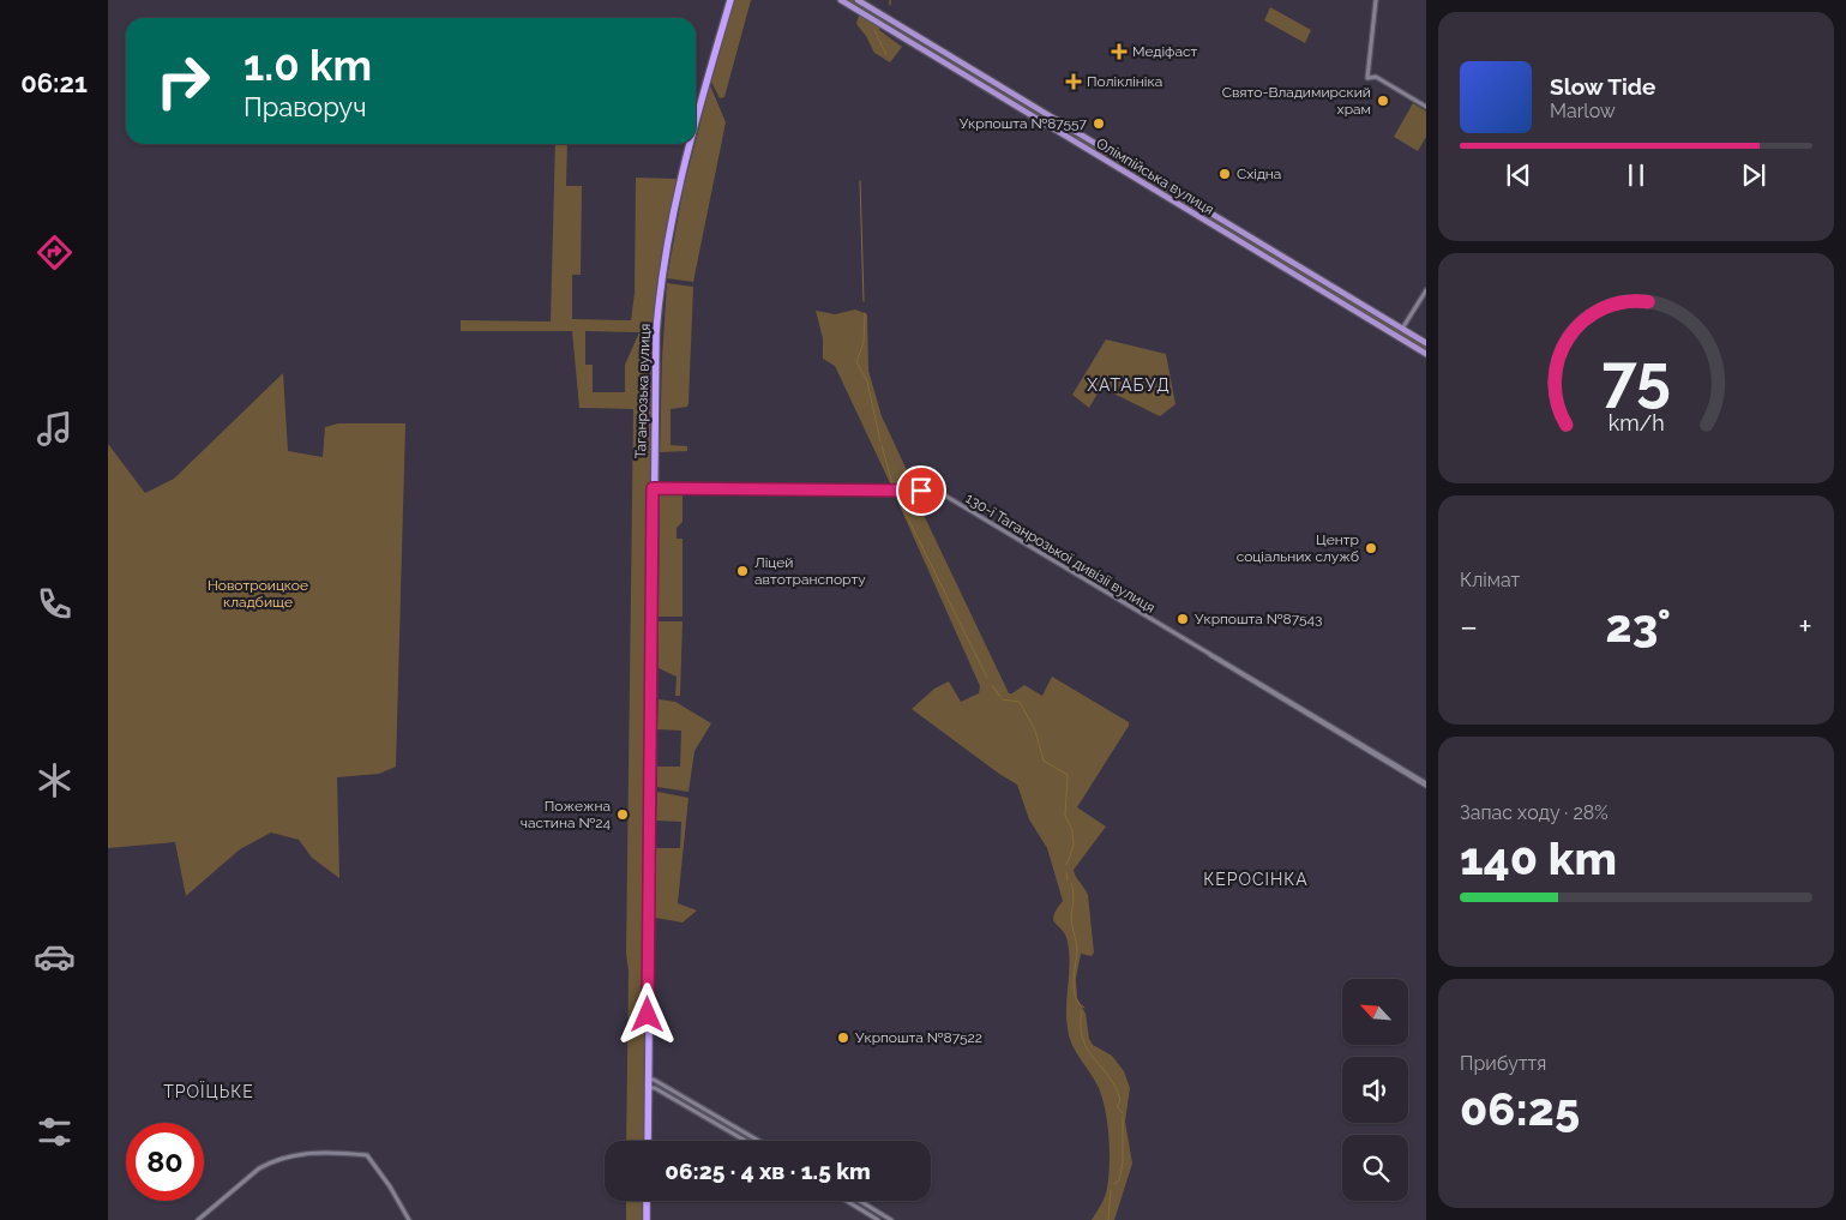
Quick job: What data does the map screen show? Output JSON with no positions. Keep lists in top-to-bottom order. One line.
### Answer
{"streets":{"highway":["Таганрозька вулиця"],"main road":["Олімпійська вулиця"],"street":["130-ї Таганрозької дивізії вулиця"]},"crossings":[["Таганрозька вулиця","130-ї Таганрозької дивізії вулиця"]],"districts":["ХАТАБУД","КЕРОСІНКА","ТРОЇЦЬКЕ"],"parks":["Новотроицкое кладбище"],"places":{"health":["Медіфаст","Поліклініка"],"other":["Свято-Владимирский храм","Укрпошта №87557","Східна","Центр соціальних служб","Ліцей автотранспорту","Укрпошта №87543","Пожежна частина №24","Укрпошта №87522"]},"north":"top left","page":{"tabs":"06:21","turn":["1.0 km","Праворуч"],"song":["Slow Tide","Marlow"],"tile":["Клімат",["Запас ходу · 28%","140 km"],["Прибуття","06:25"]],"heat":["−","23°","+"],"limit":"80","trip":"06:25 · 4 хв · 1.5 km","gauge":["75","km/h"]}}
